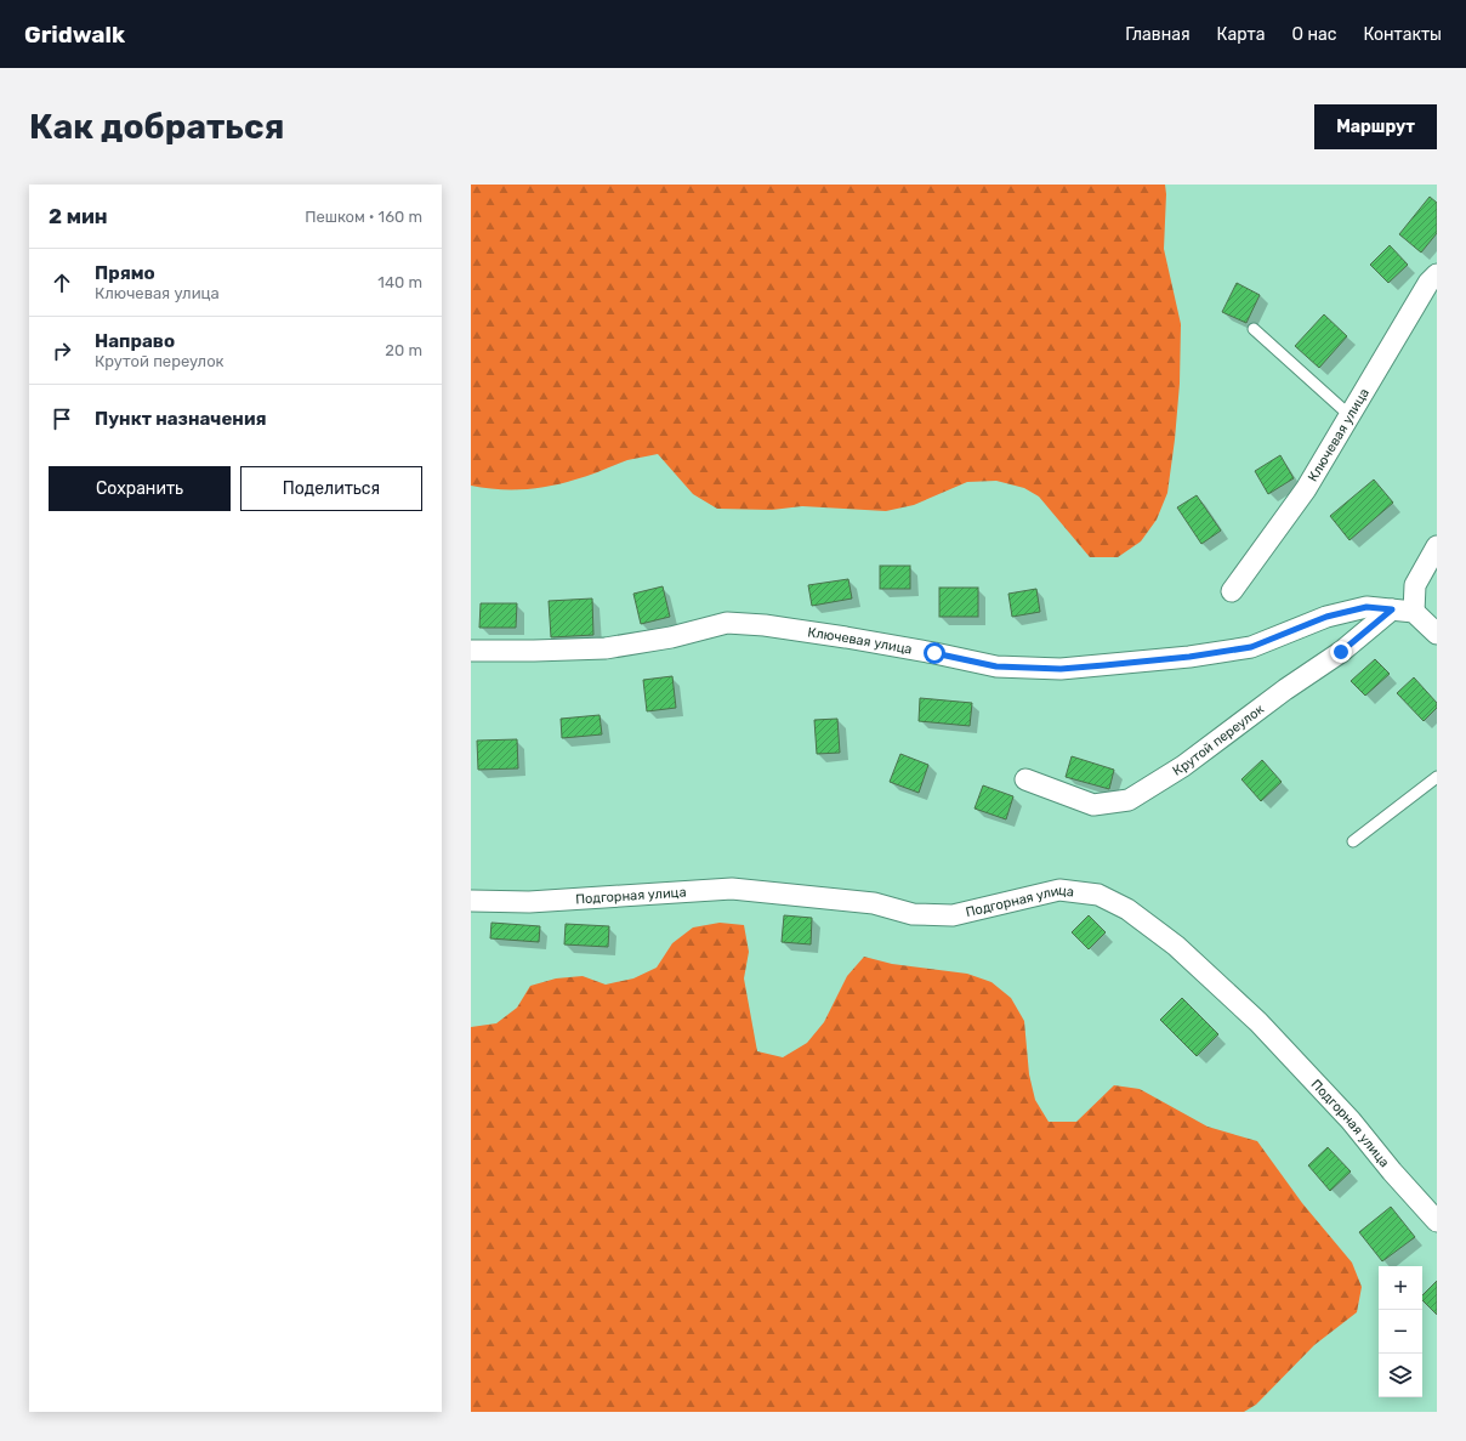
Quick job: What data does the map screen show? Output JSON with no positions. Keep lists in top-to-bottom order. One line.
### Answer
{"streets":{"street":["Ключевая улица","Крутой переулок","Подгорная улица"]},"crossings":[["Ключевая улица","Крутой переулок"]],"page":{"header":"Gridwalk","nav":["Главная","Карта","О нас","Контакты"],"buttons":["Маршрут",["Сохранить","Поделиться"]],"title":"Как добраться","heading":["2 мин","Пешком · 160 m"],"list":[["Прямо","Ключевая улица","140 m"],["Направо","Крутой переулок","20 m"],"Пункт назначения"],"map_buttons":["+","−"]}}
